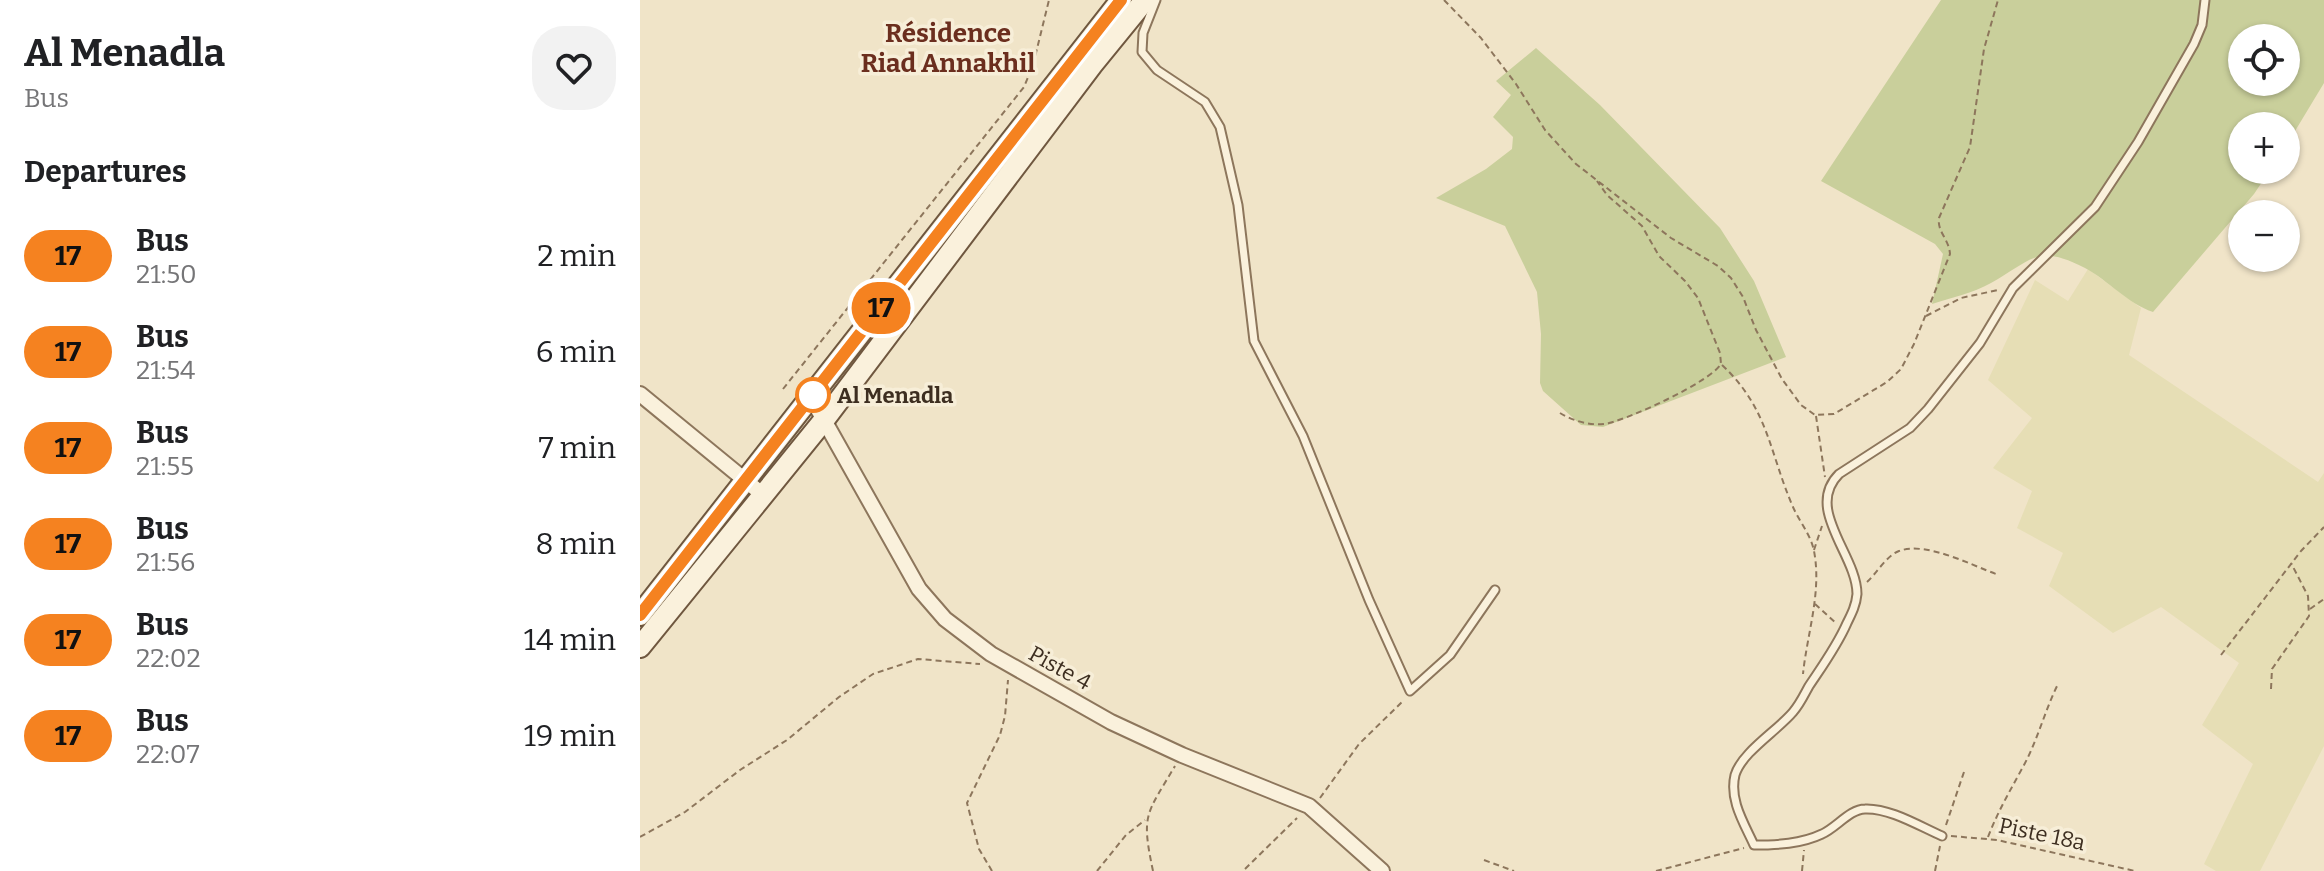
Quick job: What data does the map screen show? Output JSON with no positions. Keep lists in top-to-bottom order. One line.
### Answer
{"streets":{"street":["Piste 4"],"path":["Piste 18a"]},"districts":["Résidence Riad Annakhil"],"places":["Al Menadla"],"lines":["bus line 17"],"page":{"heading":[["Al Menadla","Bus"],"Departures"],"on_map":"17","map_buttons":["+","−"],"list":[{"mark":"17","name":"Bus","note":"21:50","value":"2 min"},{"mark":"17","name":"Bus","note":"21:54","value":"6 min"},{"mark":"17","name":"Bus","note":"21:55","value":"7 min"},{"mark":"17","name":"Bus","note":"21:56","value":"8 min"},{"mark":"17","name":"Bus","note":"22:02","value":"14 min"},{"mark":"17","name":"Bus","note":"22:07","value":"19 min"}]}}
